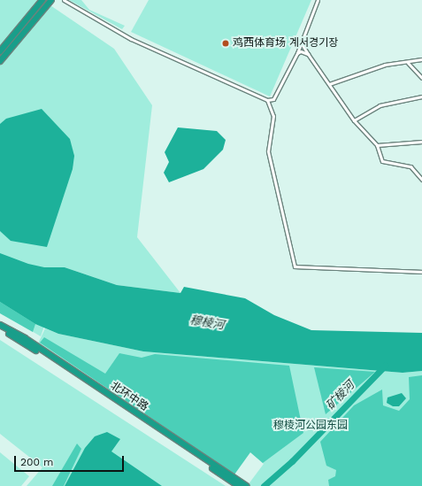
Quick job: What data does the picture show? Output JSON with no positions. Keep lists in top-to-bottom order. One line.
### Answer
{"streets":{"highway":["北环中路"]},"water":["穆棱河","矿棱河"],"parks":["穆棱河公园东园"],"places":["鸡西体育场 계서경기장"],"scale_bar":"200 m"}
